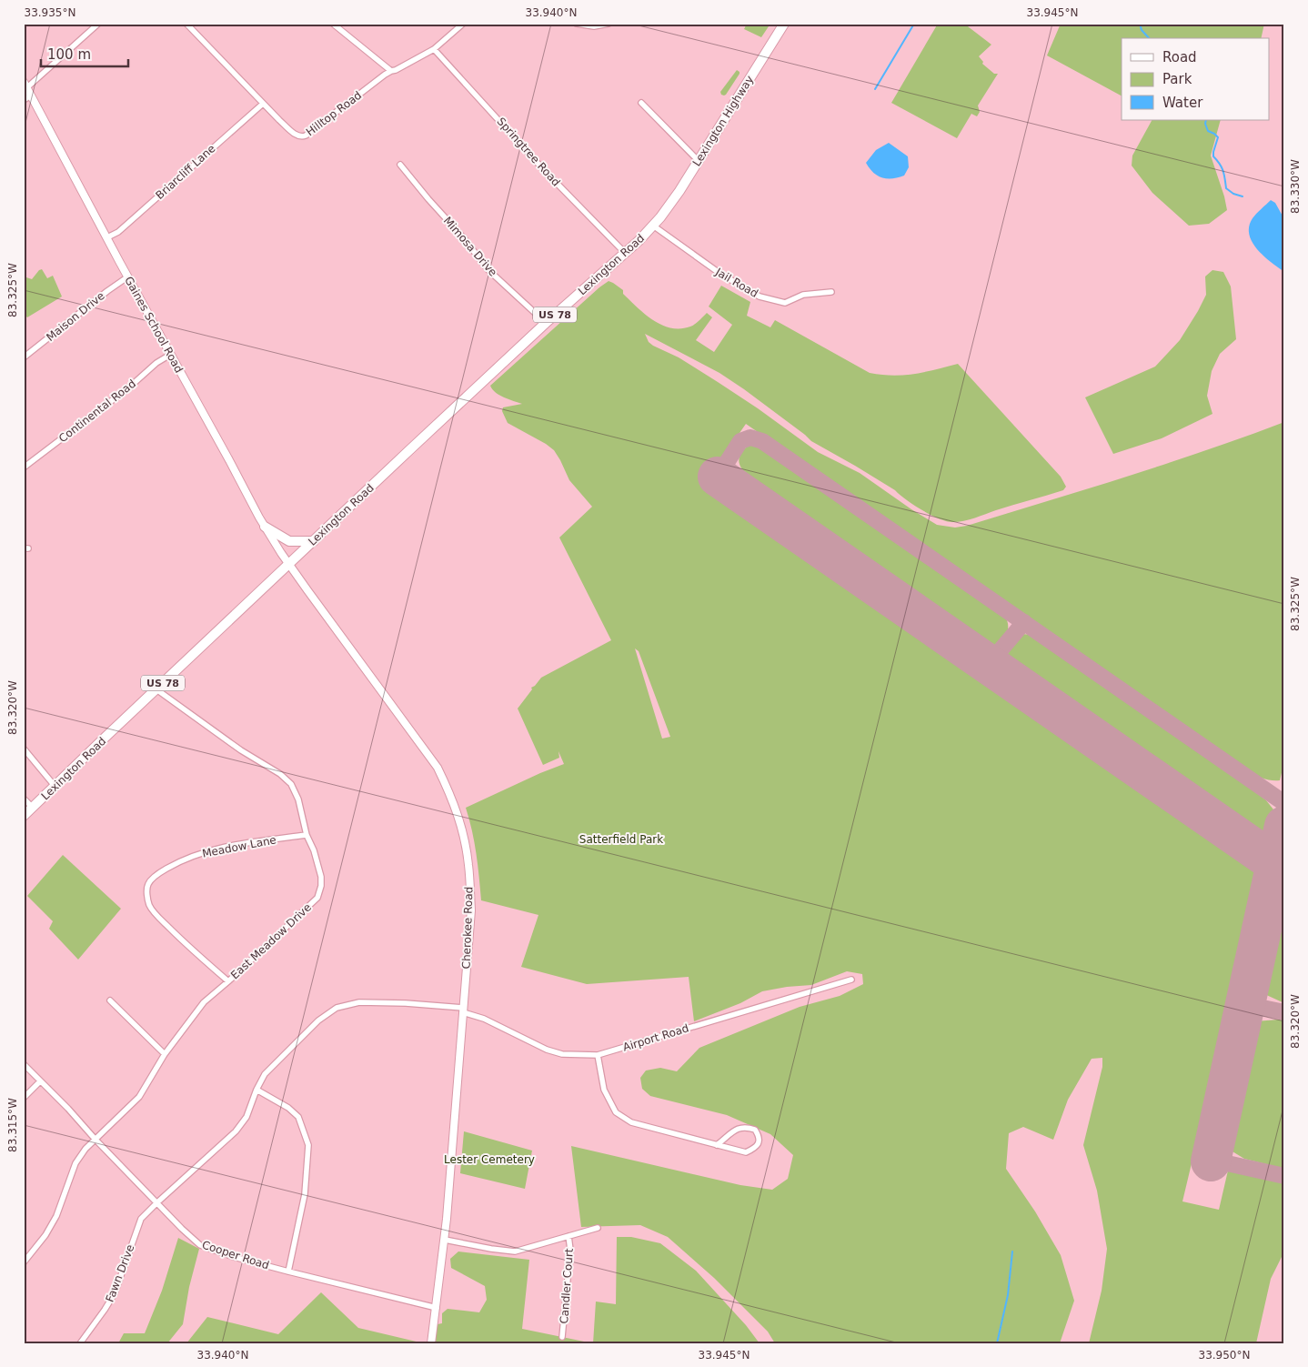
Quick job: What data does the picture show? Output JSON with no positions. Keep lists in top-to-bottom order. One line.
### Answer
{"streets":{"highway":["Lexington Highway","Lexington Road","US 78"],"main road":["Gaines School Road","Cherokee Road"],"street":["Hilltop Road","Springtree Road","Briarcliff Lane","Mimosa Drive","Jail Road","Maison Drive","Continental Road","Meadow Lane","East Meadow Drive","Airport Road","Cooper Road","Fawn Drive","Candler Court"]},"crossings":[["Hilltop Road","Springtree Road"],["Hilltop Road","Briarcliff Lane"],["Lexington Highway","Lexington Road"],["Springtree Road","Lexington Road"],["Briarcliff Lane","Gaines School Road"],["Mimosa Drive","Lexington Road"],["Lexington Road","Jail Road"],["Lexington Road","Gaines School Road"],["Lexington Road","Cherokee Road"],["Lexington Road","East Meadow Drive"],["Maison Drive","Gaines School Road"],["Gaines School Road","Continental Road"],["Gaines School Road","Cherokee Road"],["Meadow Lane","East Meadow Drive"],["Cherokee Road","Airport Road"],["Cherokee Road","Cooper Road"],["East Meadow Drive","Cooper Road"],["Airport Road","Fawn Drive"],["Cooper Road","Fawn Drive"]],"parks":["Satterfield Park","Lester Cemetery"],"legend":["Road","Park","Water"],"scale_bar":"100 m","coordinates":["33.935°N","33.940°N","33.945°N","83.330°W","83.325°W","83.320°W","83.315°W","33.950°N"]}
